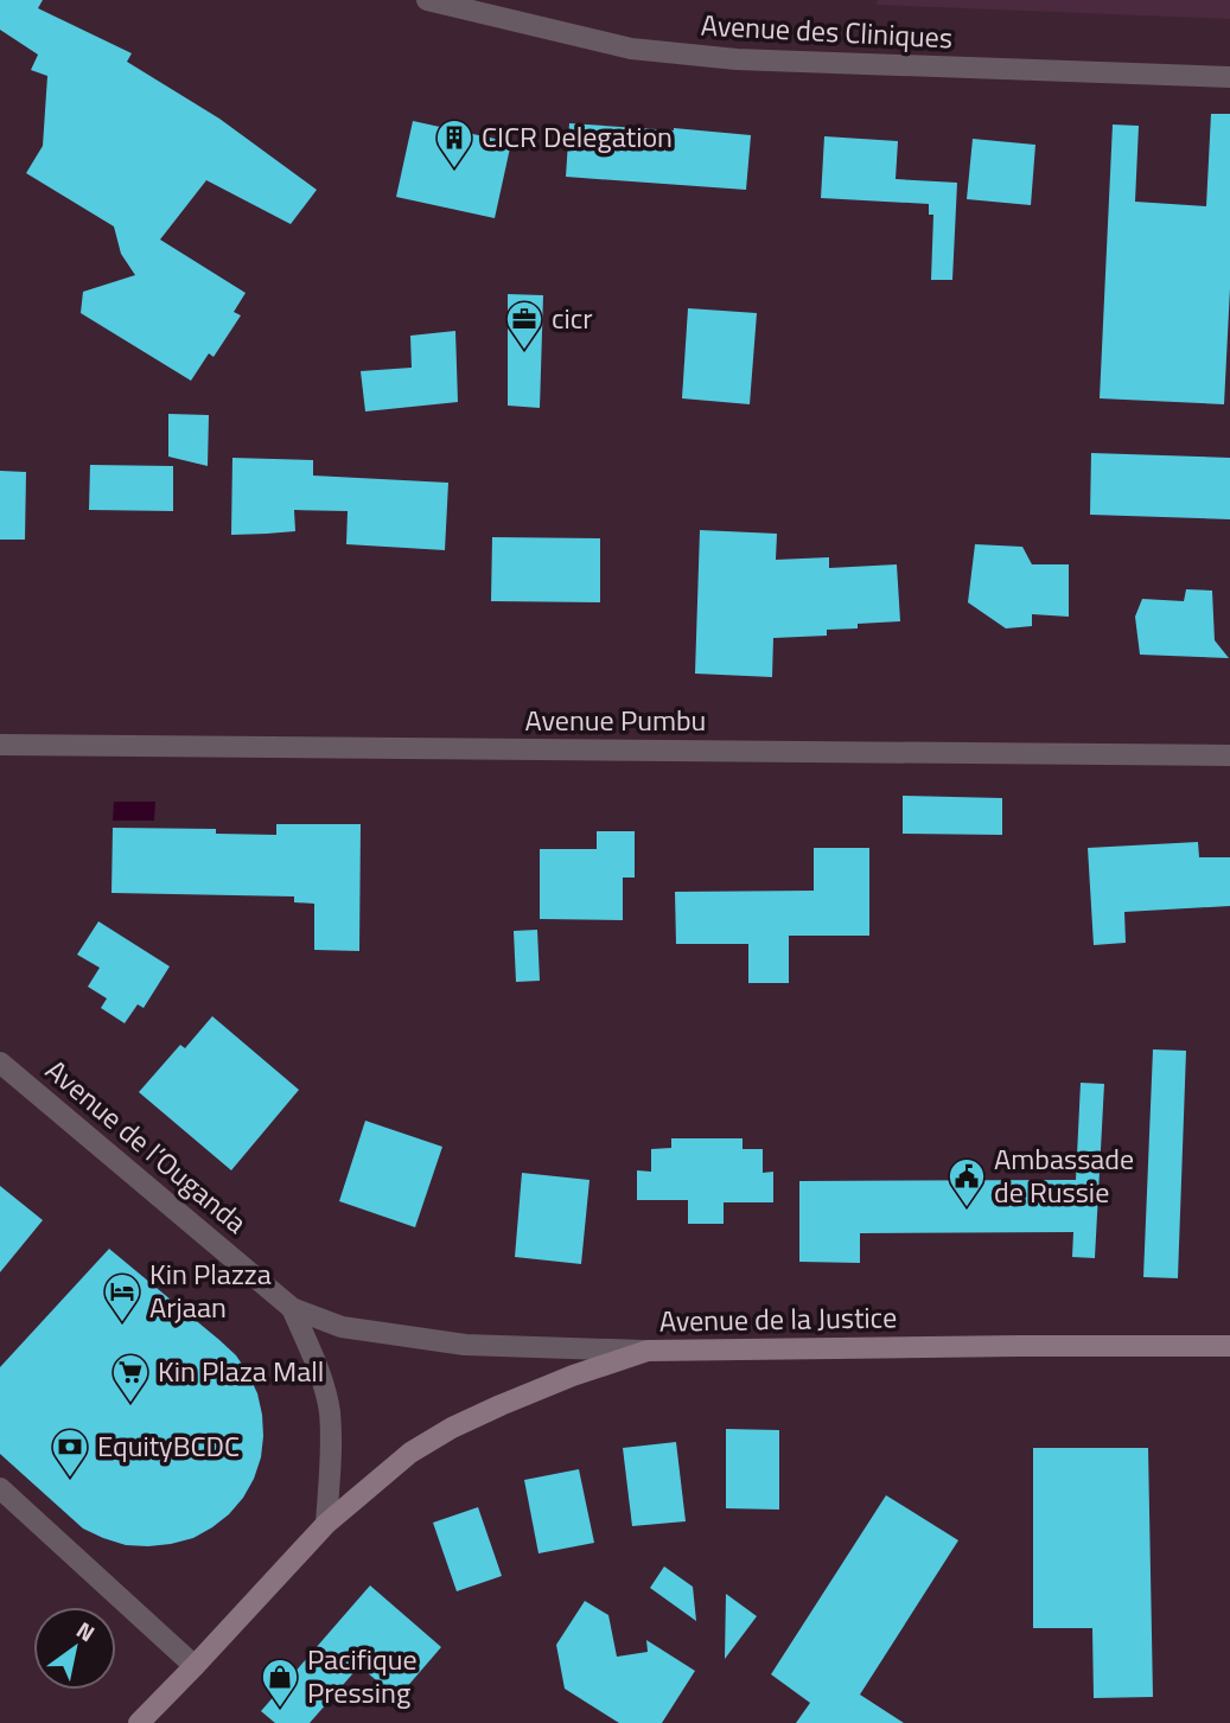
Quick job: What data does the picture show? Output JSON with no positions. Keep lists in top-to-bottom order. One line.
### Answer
{"streets":{"main road":["Avenue de la Justice"],"street":["Avenue des Cliniques","Avenue Pumbu","Avenue de l’Ouganda"]},"crossings":[["Avenue de l’Ouganda","Avenue de la Justice"]],"places":{"building":["CICR Delegation"],"office":["cicr"],"public building":["Ambassade de Russie"],"hotel":["Kin Plazza Arjaan"],"supermarket":["Kin Plaza Mall"],"bank":["EquityBCDC"],"shop":["Pacifique Pressing"]},"north":"top right"}
